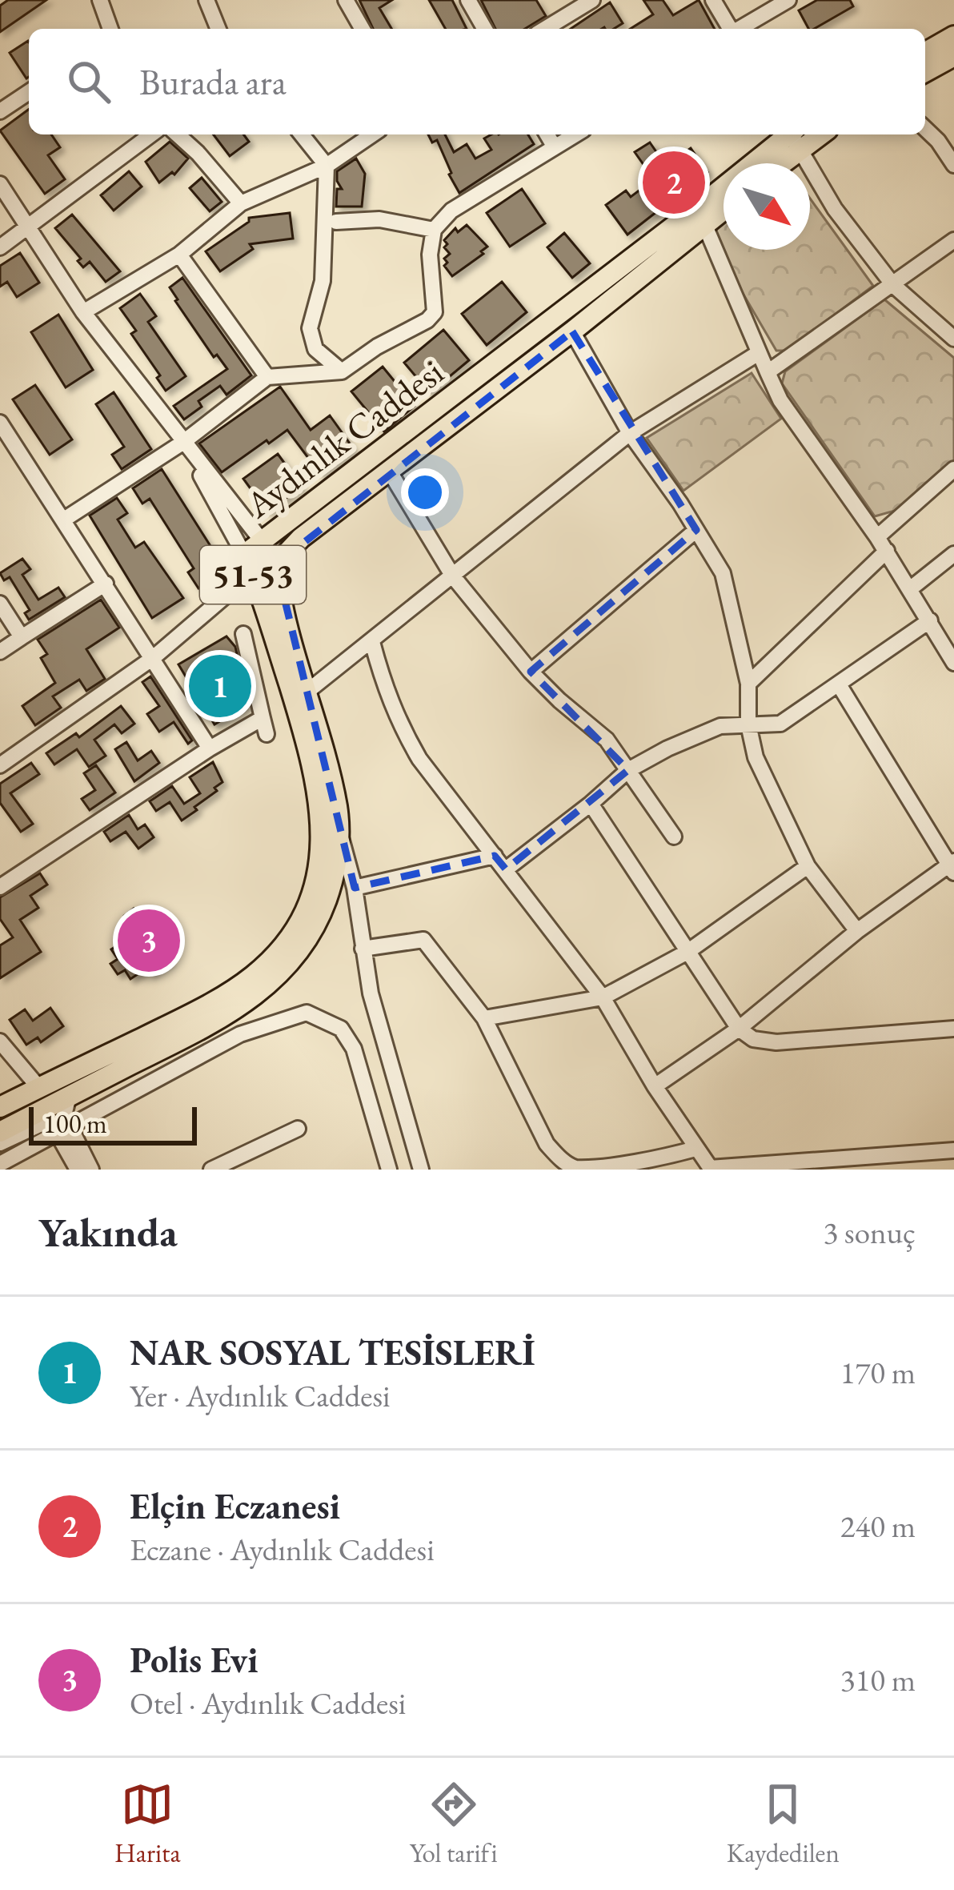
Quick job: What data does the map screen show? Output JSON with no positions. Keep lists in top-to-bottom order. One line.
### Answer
{"streets":{"main road":["Aydınlık Caddesi","51-53"]},"crossings":[["Aydınlık Caddesi","51-53"]],"scale_bar":"100 m","north":"bottom right","page":{"search":"Burada ara","pins":["2","1","3"],"scale":"100 m","heading":["Yakında","3 sonuç"],"list":[{"mark":"1","name":"NAR SOSYAL TESİSLERİ","note":"Yer · Aydınlık Caddesi","value":"170 m"},{"mark":"2","name":"Elçin Eczanesi","note":"Eczane · Aydınlık Caddesi","value":"240 m"},{"mark":"3","name":"Polis Evi","note":"Otel · Aydınlık Caddesi","value":"310 m"}],"nav":["Harita","Yol tarifi","Kaydedilen"]}}
